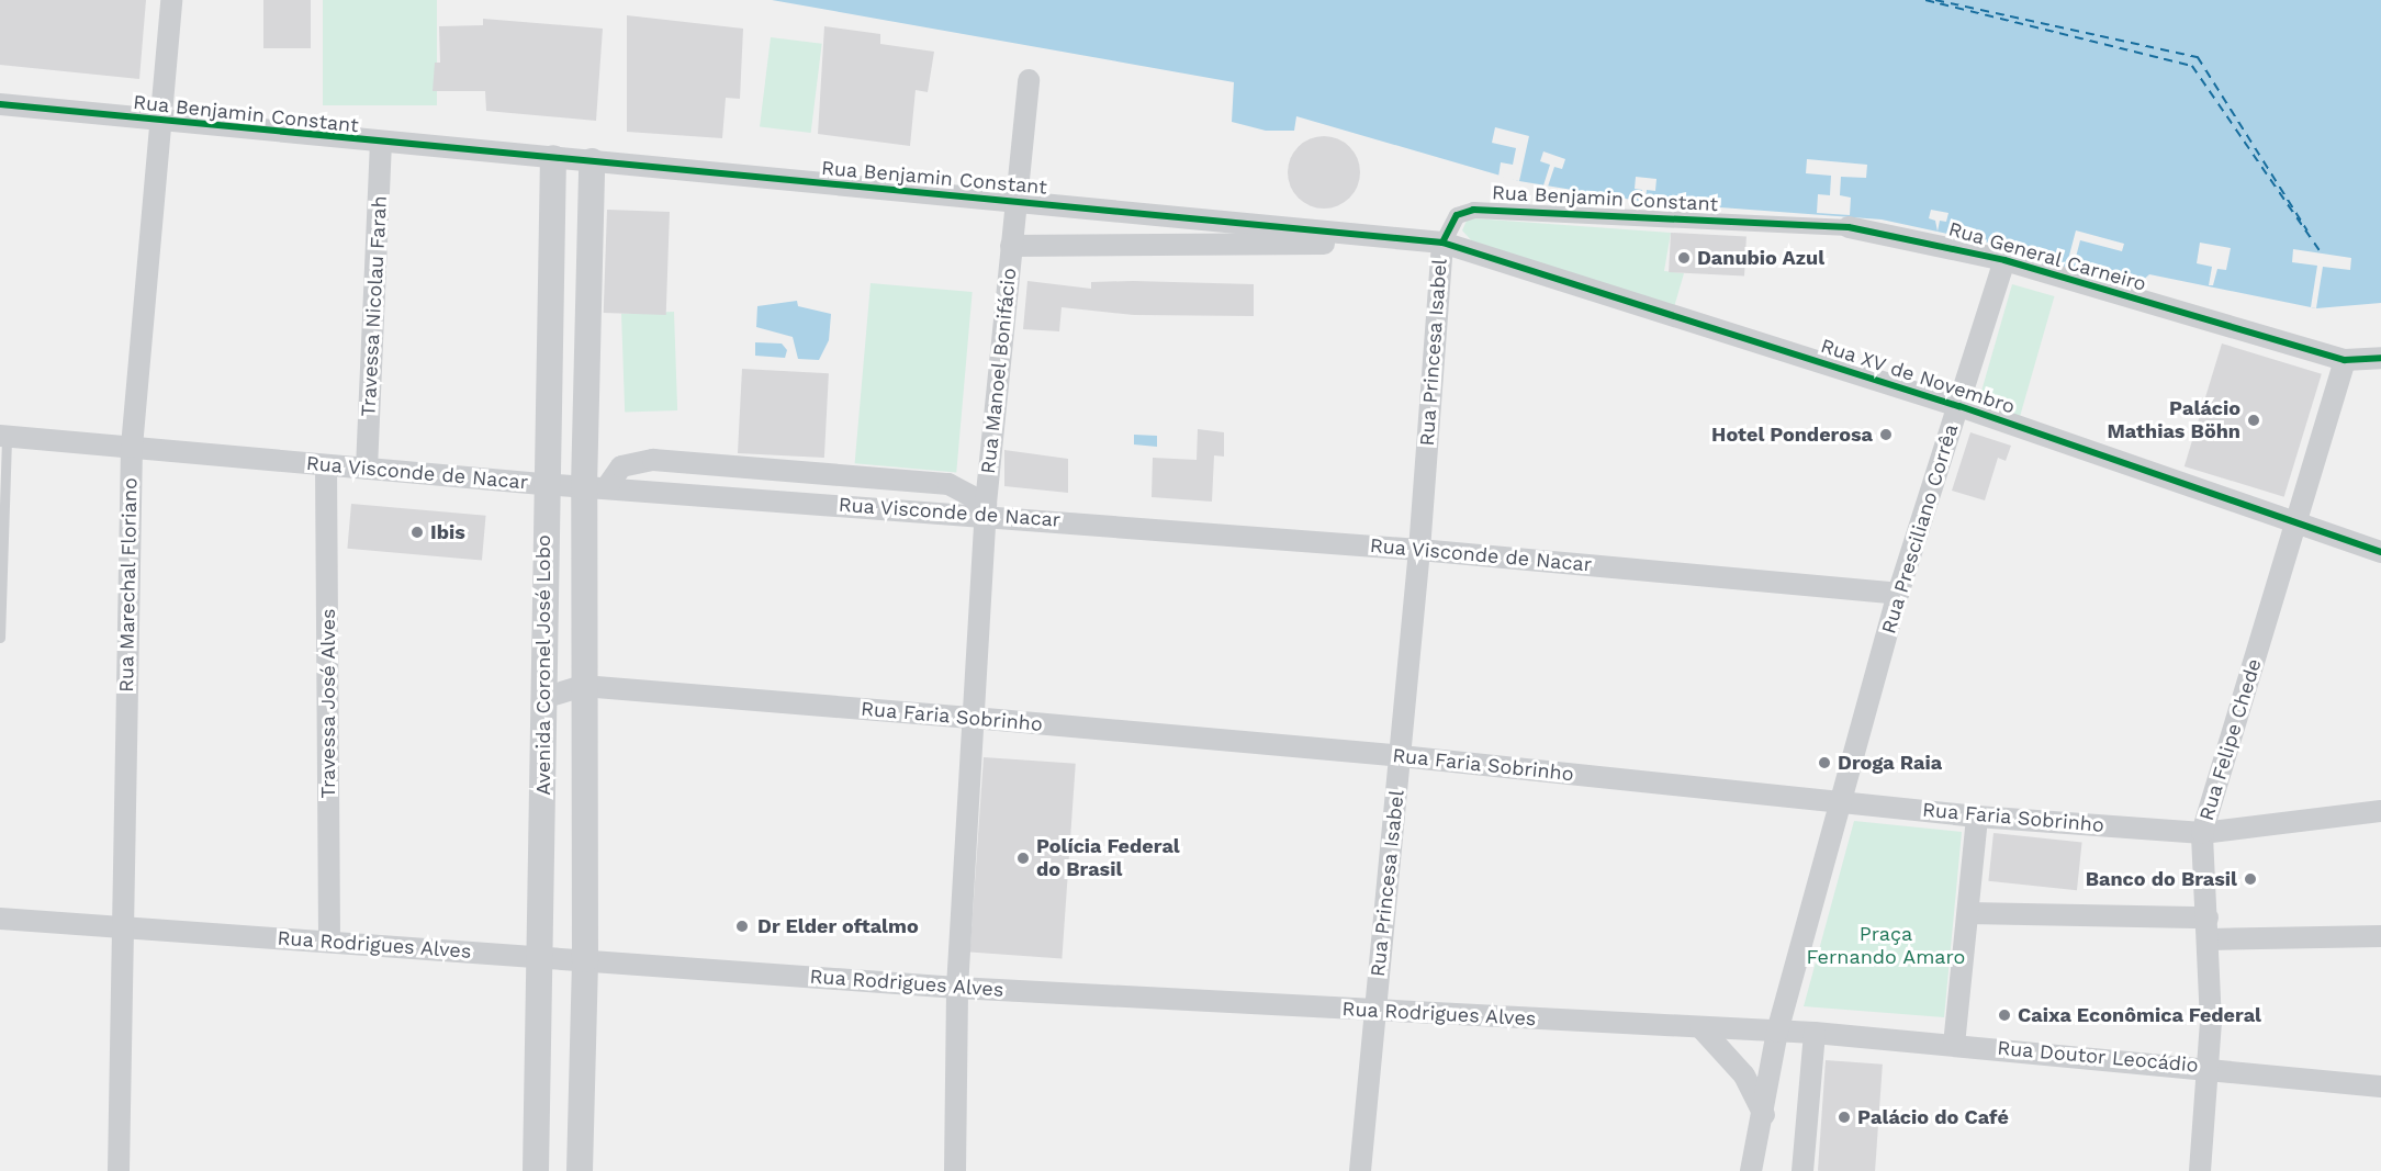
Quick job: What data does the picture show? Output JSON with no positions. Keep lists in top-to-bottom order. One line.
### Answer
{"streets":{"street":["Rua Benjamin Constant","Rua General Carneiro","Travessa Nicolau Farah","Rua Princesa Isabel","Rua Manoel Bonifácio","Rua XV de Novembro","Rua Visconde de Nacar","Rua Presciliano Corrêa","Rua Marechal Floriano","Avenida Coronel José Lobo","Travessa José Alves","Rua Faria Sobrinho","Rua Felipe Chede","Rua Rodrigues Alves","Rua Doutor Leocádio"]},"crossings":[["Rua Benjamin Constant","Rua General Carneiro"],["Rua Benjamin Constant","Travessa Nicolau Farah"],["Rua Benjamin Constant","Rua Princesa Isabel"],["Rua Benjamin Constant","Rua Manoel Bonifácio"],["Rua Benjamin Constant","Rua XV de Novembro"],["Rua Benjamin Constant","Rua Marechal Floriano"],["Rua Benjamin Constant","Avenida Coronel José Lobo"],["Rua General Carneiro","Rua Presciliano Corrêa"],["Rua General Carneiro","Rua Felipe Chede"],["Travessa Nicolau Farah","Rua Visconde de Nacar"],["Rua Princesa Isabel","Rua XV de Novembro"],["Rua Princesa Isabel","Rua Visconde de Nacar"],["Rua Princesa Isabel","Rua Faria Sobrinho"],["Rua Princesa Isabel","Rua Rodrigues Alves"],["Rua Manoel Bonifácio","Rua Visconde de Nacar"],["Rua Manoel Bonifácio","Rua Faria Sobrinho"],["Rua Manoel Bonifácio","Rua Rodrigues Alves"],["Rua XV de Novembro","Rua Presciliano Corrêa"],["Rua XV de Novembro","Rua Felipe Chede"],["Rua Visconde de Nacar","Rua Presciliano Corrêa"],["Rua Visconde de Nacar","Rua Marechal Floriano"],["Rua Visconde de Nacar","Avenida Coronel José Lobo"],["Rua Visconde de Nacar","Travessa José Alves"],["Rua Presciliano Corrêa","Rua Faria Sobrinho"],["Rua Presciliano Corrêa","Rua Rodrigues Alves"],["Rua Marechal Floriano","Rua Rodrigues Alves"],["Avenida Coronel José Lobo","Rua Faria Sobrinho"],["Avenida Coronel José Lobo","Rua Rodrigues Alves"],["Travessa José Alves","Rua Rodrigues Alves"],["Rua Faria Sobrinho","Rua Felipe Chede"],["Rua Felipe Chede","Rua Doutor Leocádio"],["Rua Rodrigues Alves","Rua Doutor Leocádio"]],"parks":["Praça Fernando Amaro"],"places":["Danubio Azul","Palácio Mathias Böhn","Hotel Ponderosa","Ibis","Droga Raia","Polícia Federal do Brasil","Banco do Brasil","Dr Elder oftalmo","Caixa Econômica Federal","Palácio do Café"]}
